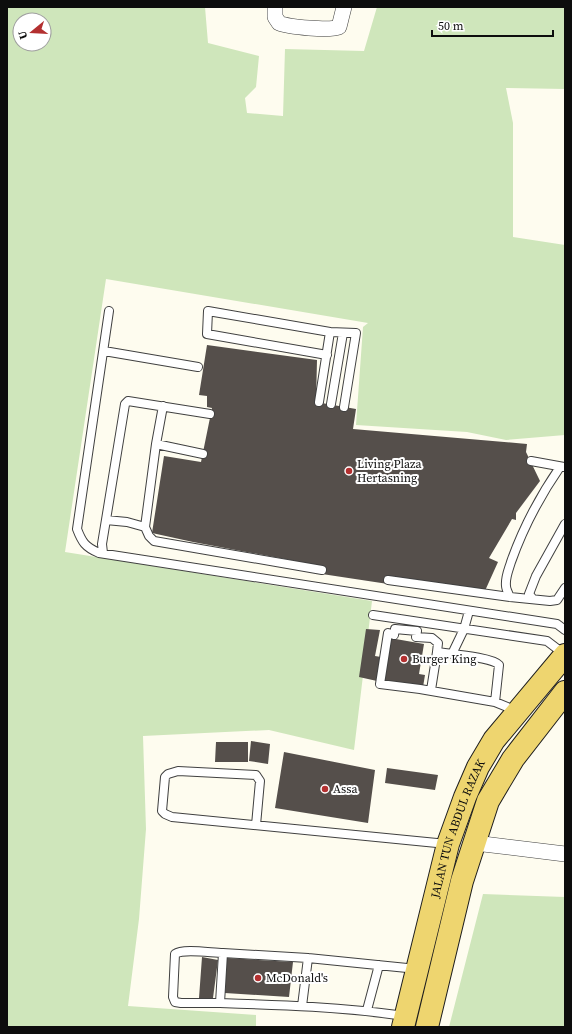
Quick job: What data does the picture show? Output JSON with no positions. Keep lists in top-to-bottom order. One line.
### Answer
{"streets":{"main road":["JALAN TUN ABDUL RAZAK"]},"places":["Living Plaza Hertasning","Burger King","Assa","McDonald's"],"scale_bar":"50 m","north":"left"}
